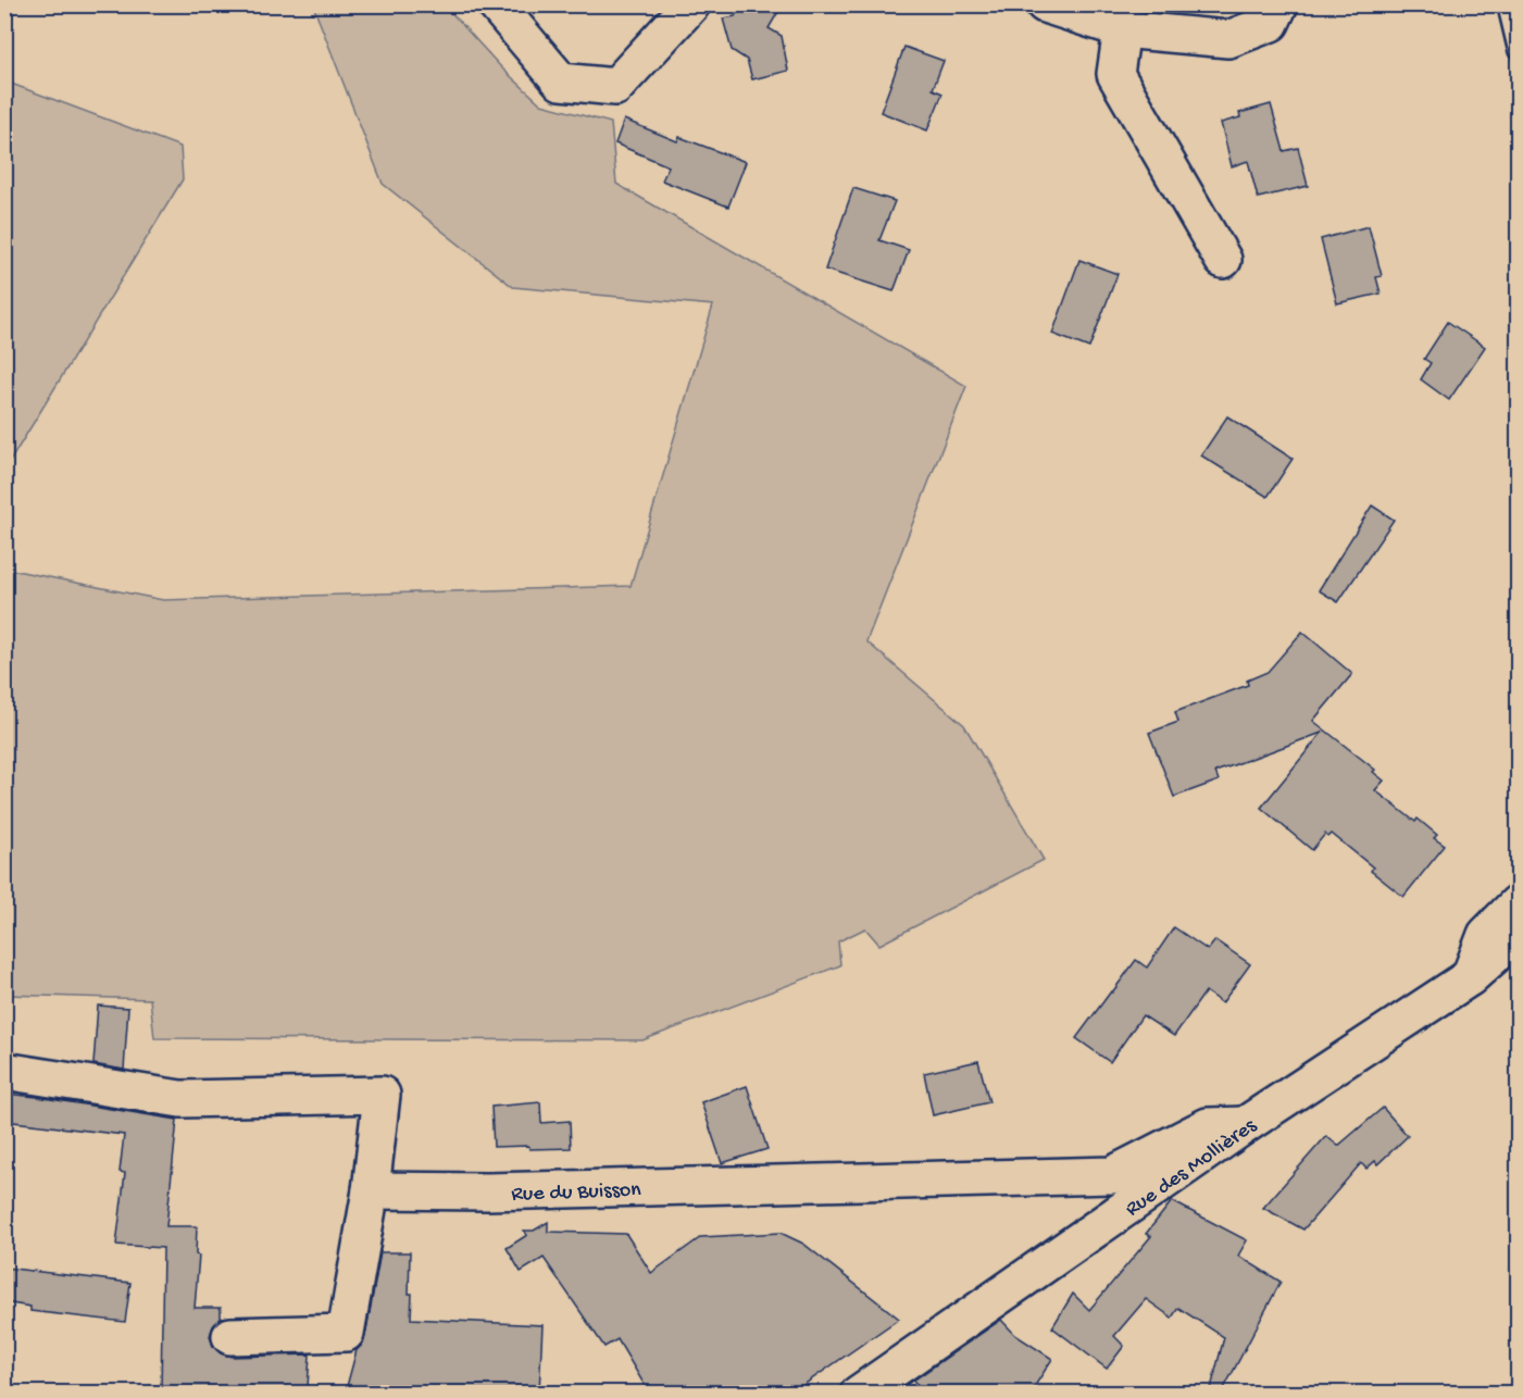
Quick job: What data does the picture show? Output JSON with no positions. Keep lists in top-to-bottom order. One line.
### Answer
{"streets":{"street":["Rue des Mollières","Rue du Buisson"]},"crossings":[["Rue des Mollières","Rue du Buisson"]]}
